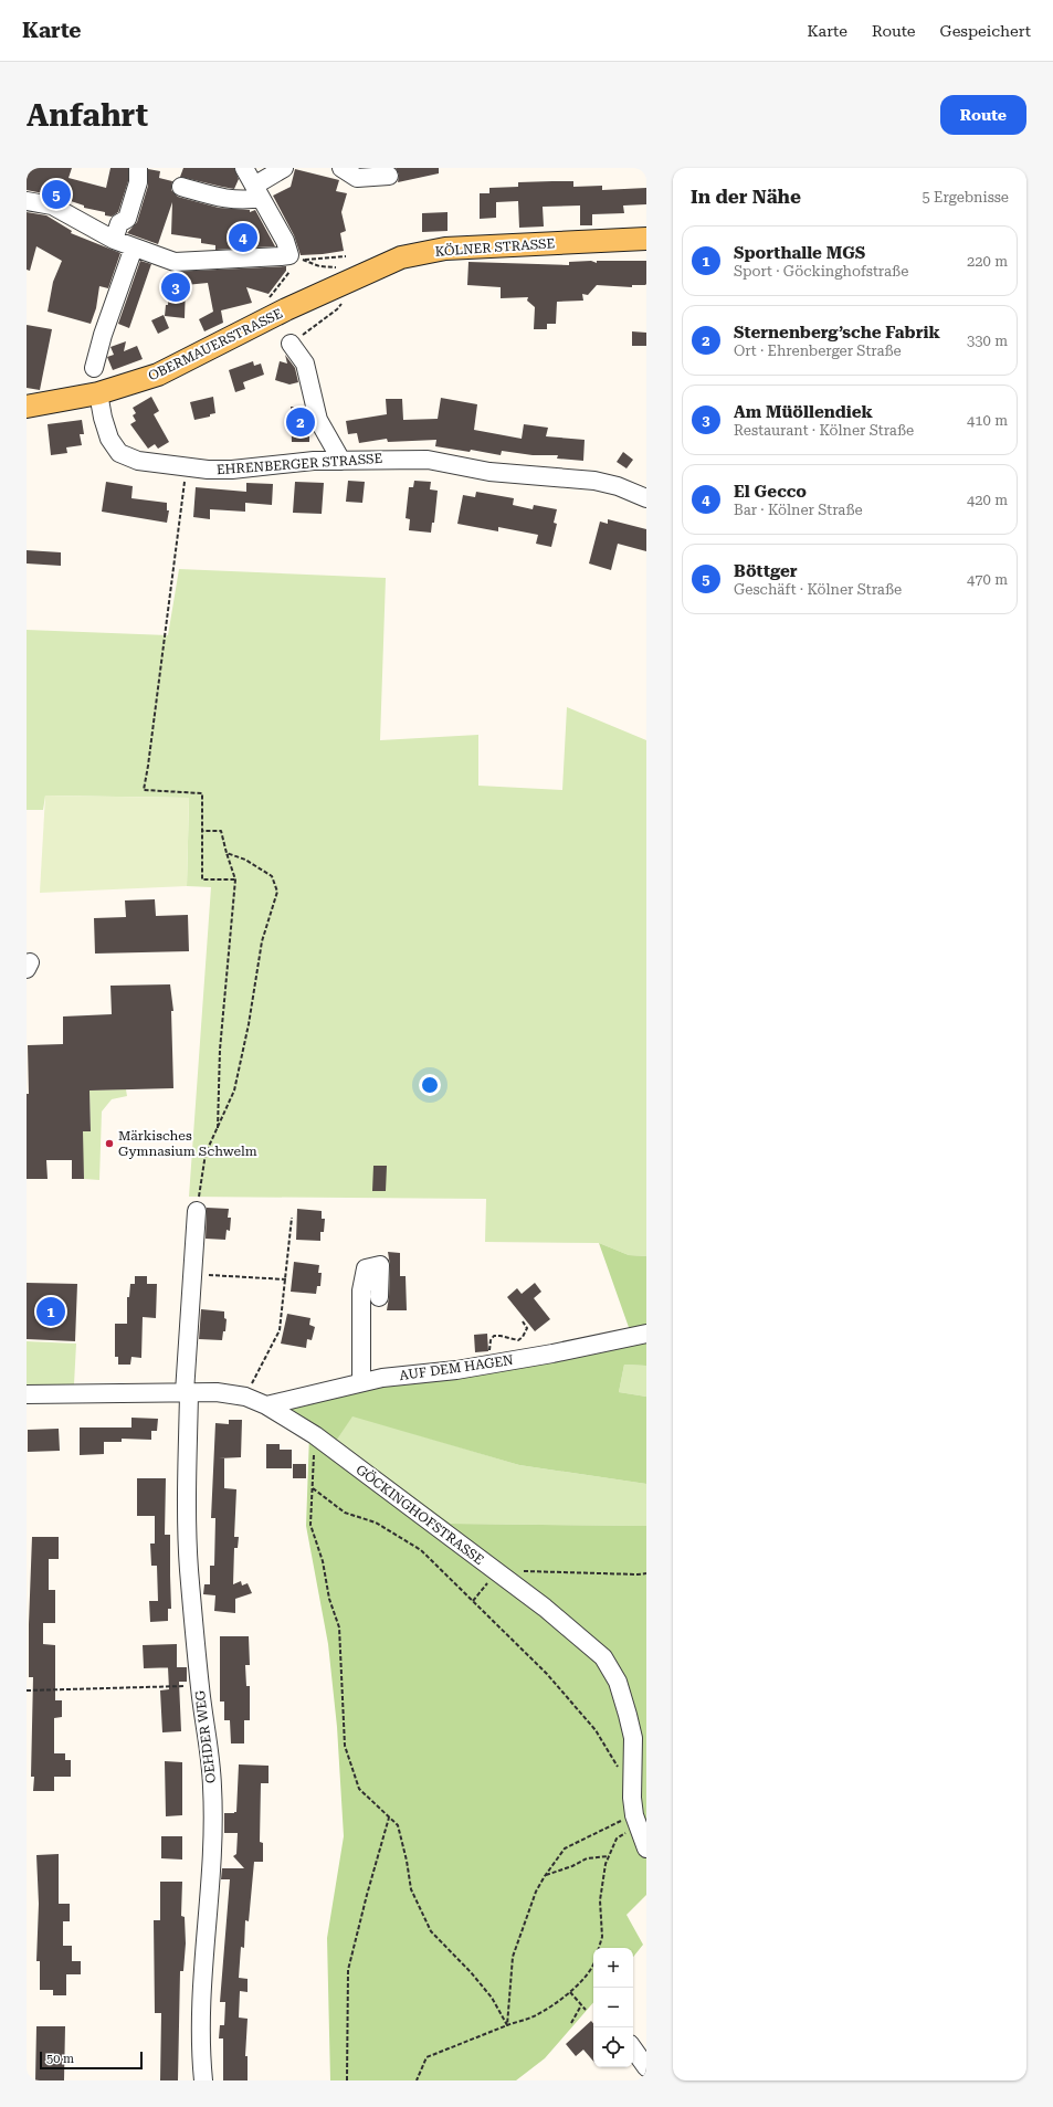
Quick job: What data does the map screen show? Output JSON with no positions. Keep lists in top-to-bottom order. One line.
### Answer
{"streets":{"main road":["KÖLNER STRASSE","OBERMAUERSTRASSE"],"street":["EHRENBERGER STRASSE","AUF DEM HAGEN","GÖCKINGHOFSTRASSE","OEHDER WEG"]},"crossings":[["KÖLNER STRASSE","OBERMAUERSTRASSE"],["OBERMAUERSTRASSE","EHRENBERGER STRASSE"],["AUF DEM HAGEN","GÖCKINGHOFSTRASSE"],["GÖCKINGHOFSTRASSE","OEHDER WEG"]],"places":["Märkisches Gymnasium Schwelm"],"scale_bar":"50 m","page":{"header":"Karte","nav":["Karte","Route","Gespeichert"],"buttons":"Route","title":"Anfahrt","heading":["In der Nähe","5 Ergebnisse"],"pins":["5","4","3","2","1"],"list":[{"mark":"1","name":"Sporthalle MGS","note":"Sport · Göckinghofstraße","value":"220 m"},{"mark":"2","name":"Sternenberg’sche Fabrik","note":"Ort · Ehrenberger Straße","value":"330 m"},{"mark":"3","name":"Am Müöllendiek","note":"Restaurant · Kölner Straße","value":"410 m"},{"mark":"4","name":"El Gecco","note":"Bar · Kölner Straße","value":"420 m"},{"mark":"5","name":"Böttger","note":"Geschäft · Kölner Straße","value":"470 m"}],"map_buttons":["+","−"],"scale":"50 m"}}
